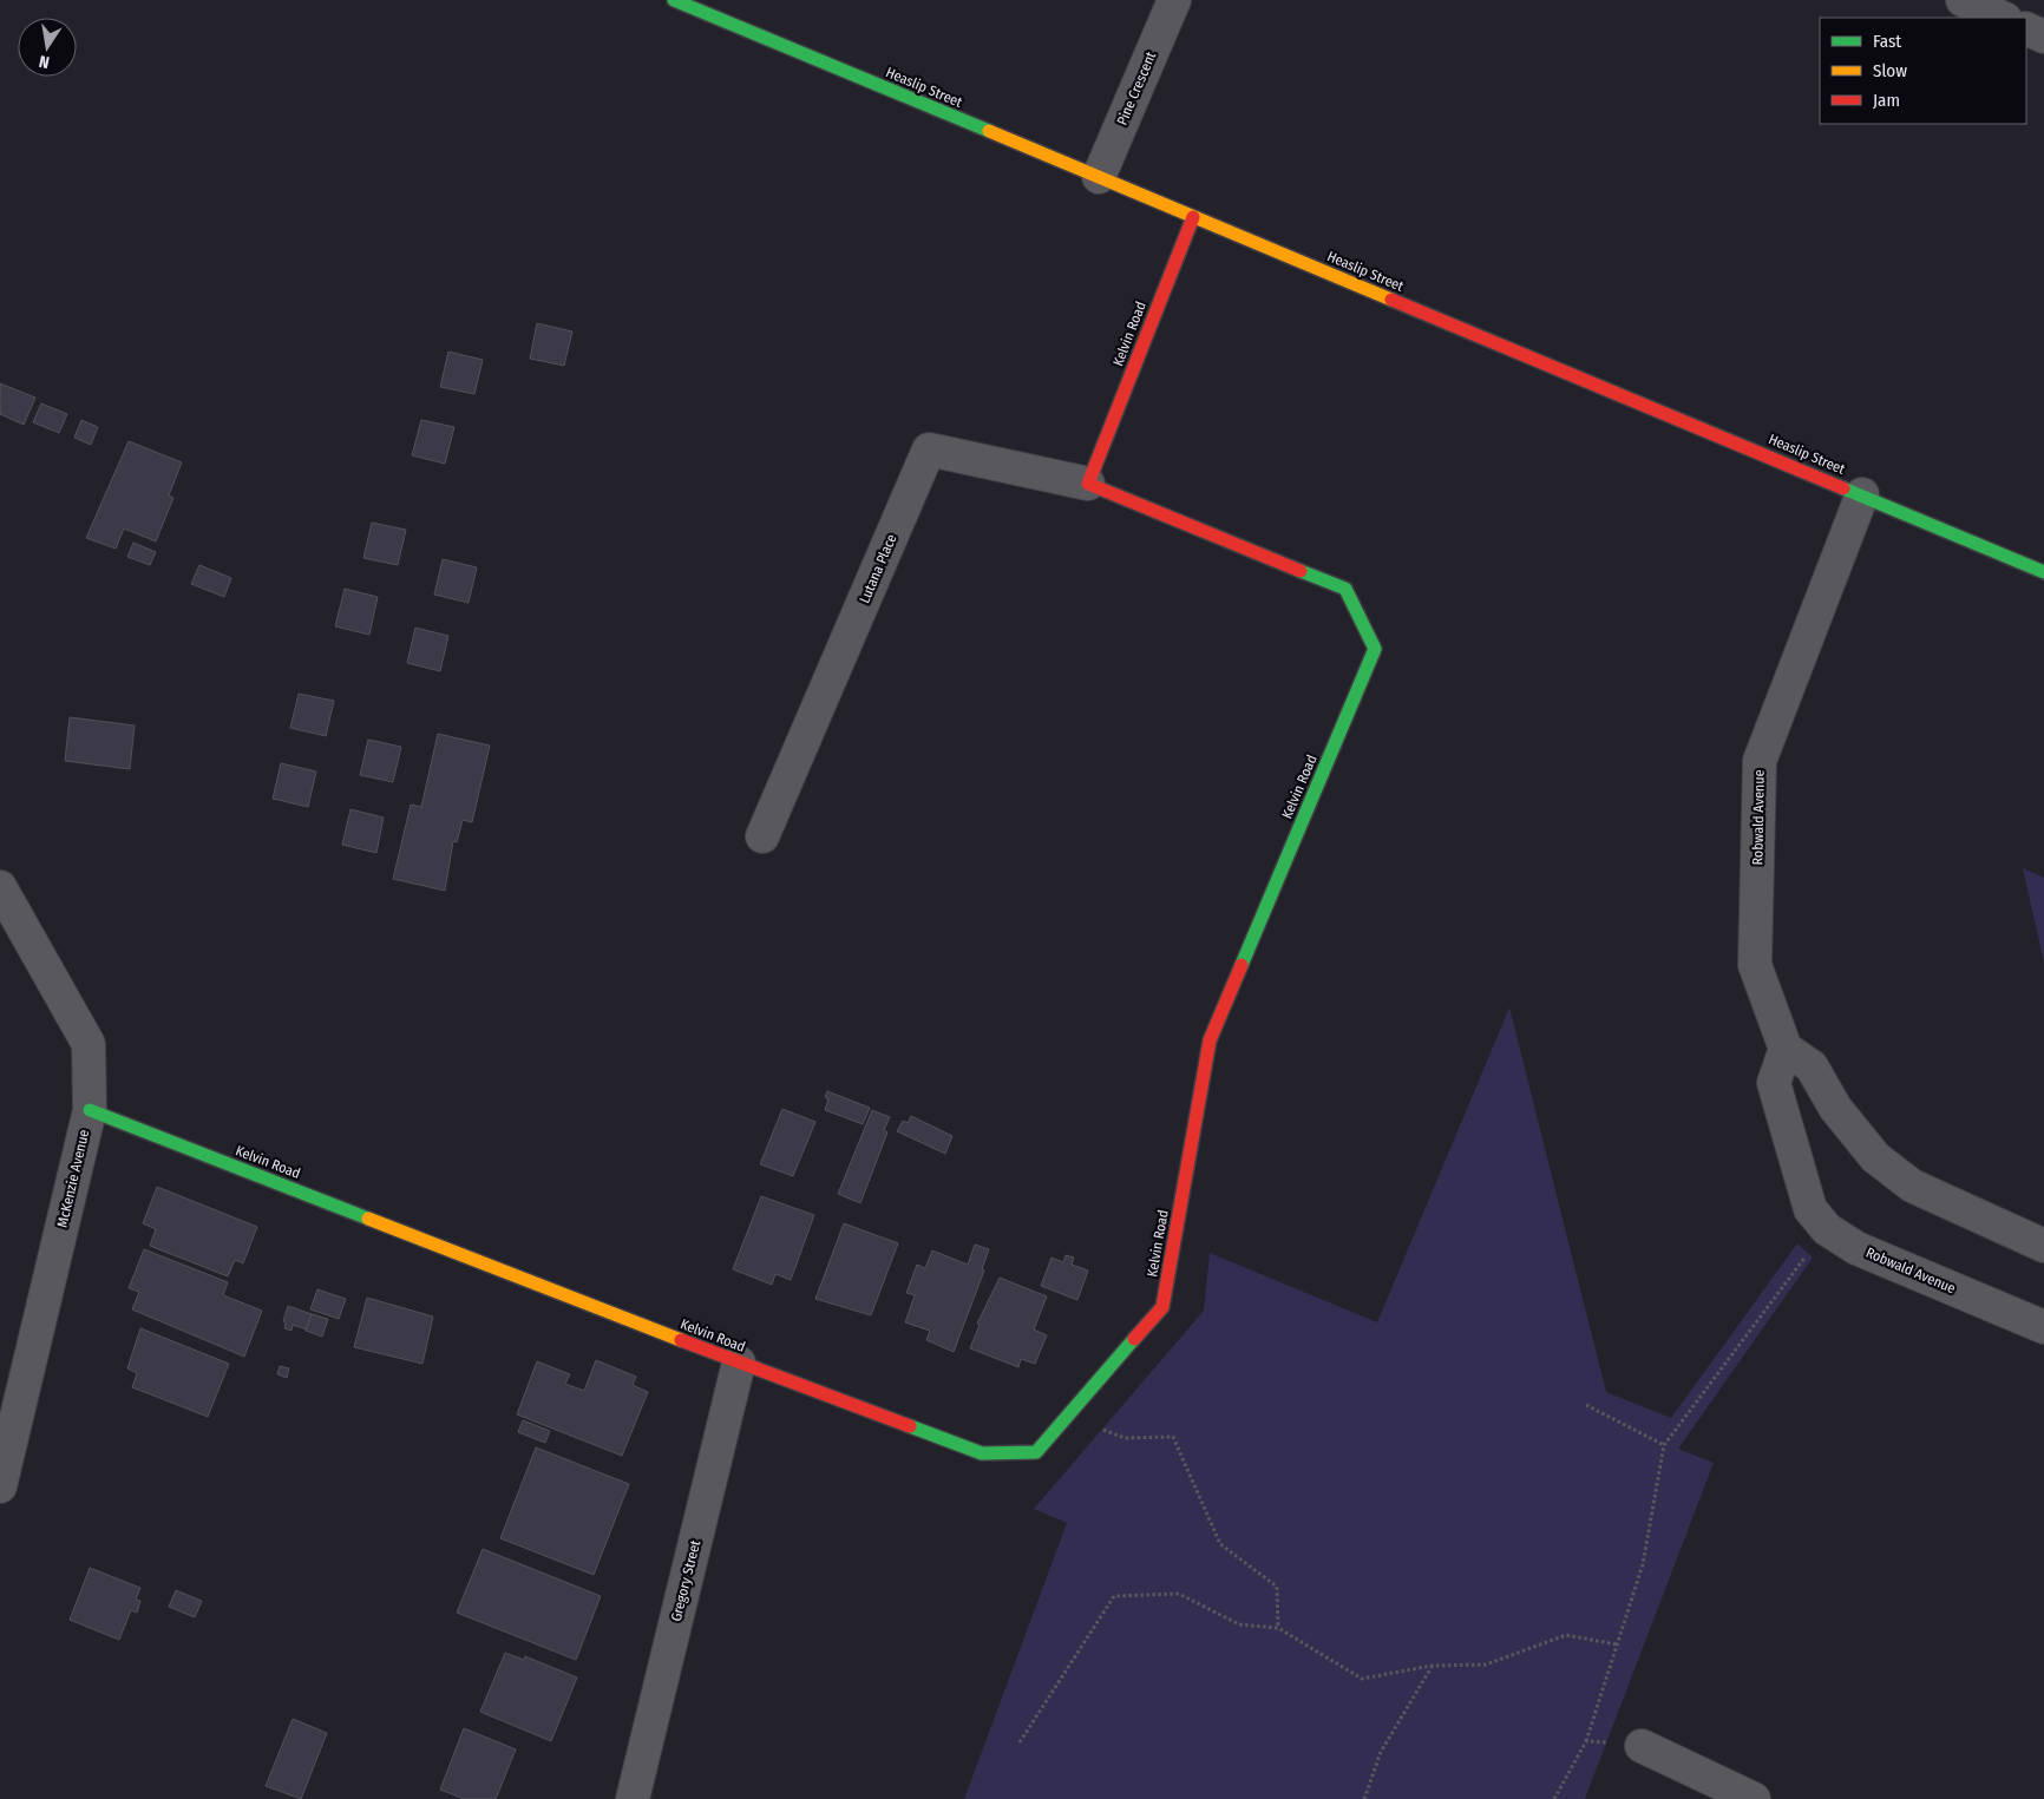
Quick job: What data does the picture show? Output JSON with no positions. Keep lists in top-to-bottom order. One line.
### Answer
{"streets":{"street":["Heaslip Street","Pine Crescent","Kelvin Road","Lutana Place","Robwald Avenue","McKenzie Avenue","Gregory Street"]},"crossings":[["Heaslip Street","Pine Crescent"],["Heaslip Street","Kelvin Road"],["Heaslip Street","Robwald Avenue"],["Kelvin Road","Lutana Place"],["Kelvin Road","McKenzie Avenue"],["Kelvin Road","Gregory Street"]],"legend":["Fast","Slow","Jam"],"north":"bottom"}
